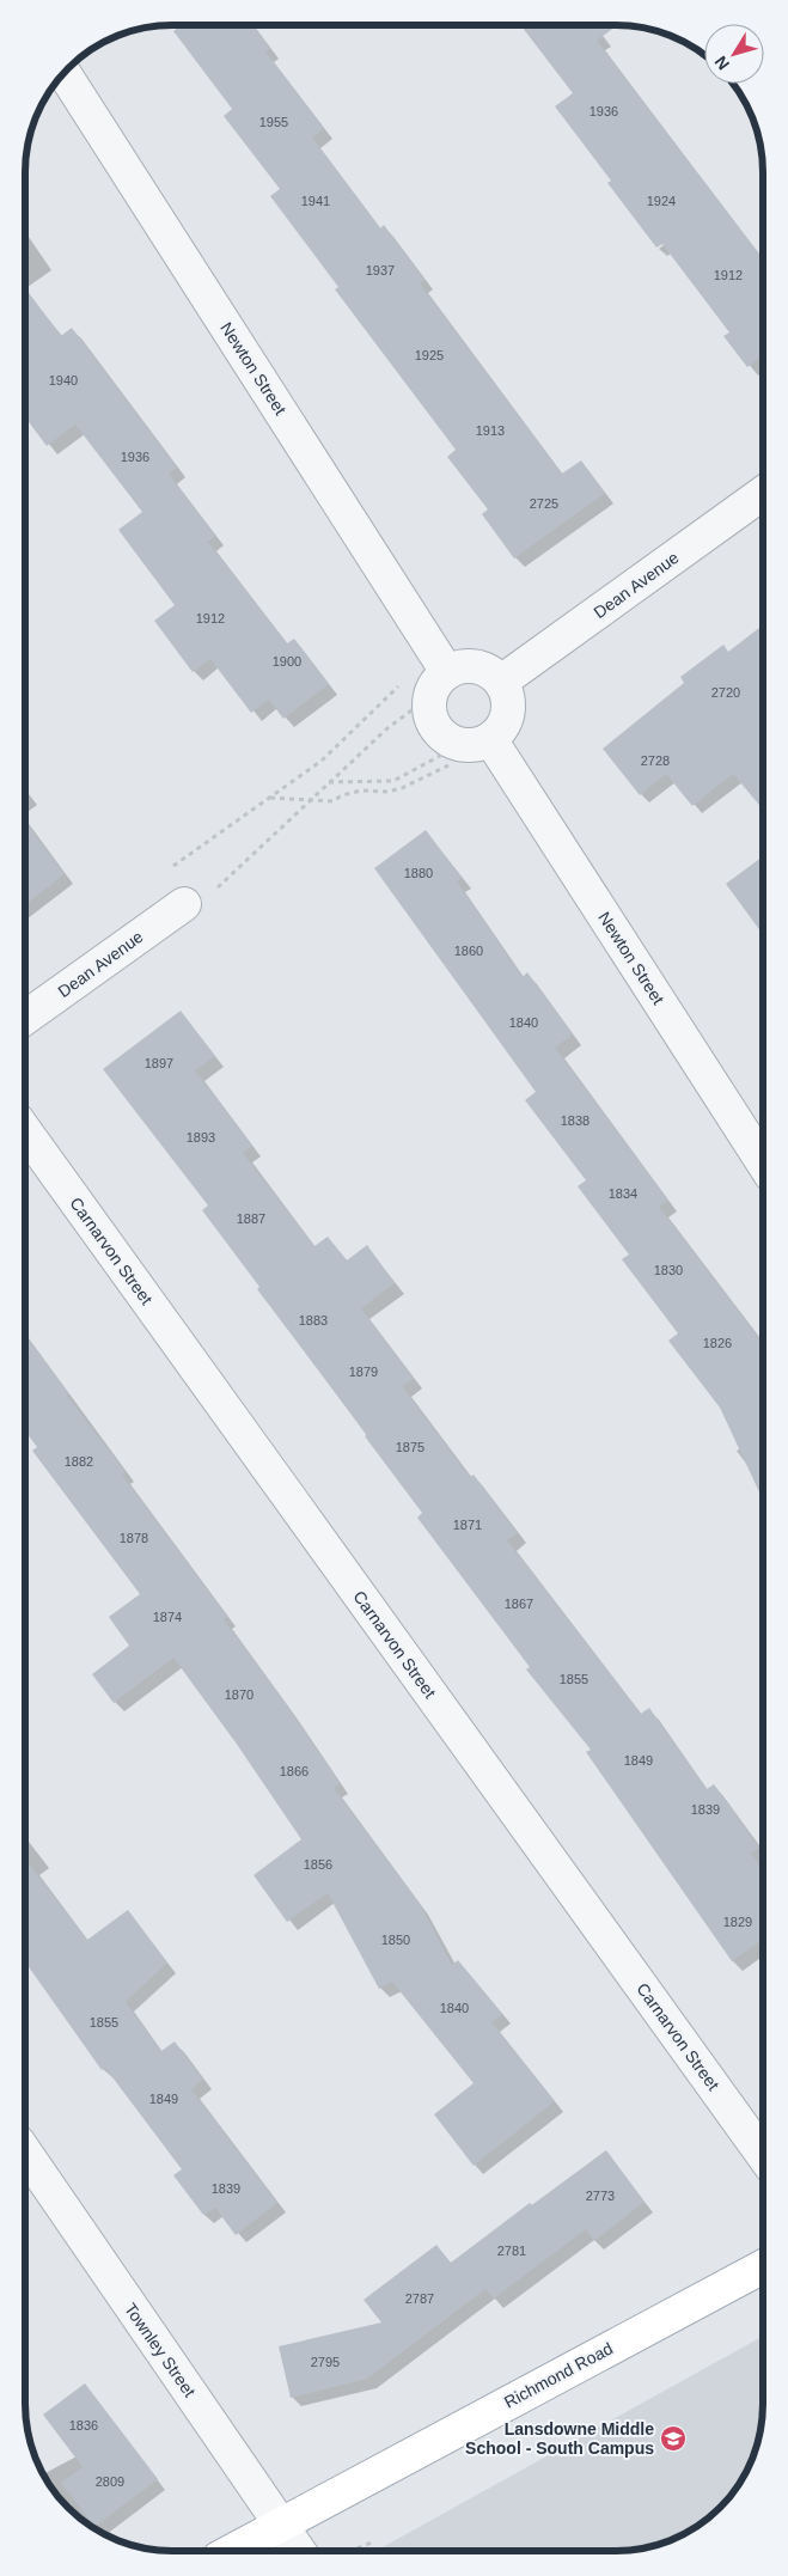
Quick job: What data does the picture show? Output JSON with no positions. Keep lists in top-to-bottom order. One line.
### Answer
{"streets":{"main road":["Richmond Road"],"street":["Newton Street","Dean Avenue","Carnarvon Street","Townley Street"]},"crossings":[["Newton Street","Dean Avenue"],["Townley Street","Richmond Road"]],"places":{"school or university":["Lansdowne Middle School - South Campus"]},"house_numbers":["1936","1955","1941","1924","1937","1912","1925","1940","1913","1936","2725","1912","1900","2720","2728","1880","1860","1840","1897","1838","1893","1834","1887","1830","1883","1826","1879","1875","1882","1871","1878","1867","1874","1855","1870","1849","1866","1839","1856","1829","1850","1840","1855","1849","1839","2773","2781","2787","2795","1836","2809"],"north":"bottom left"}
